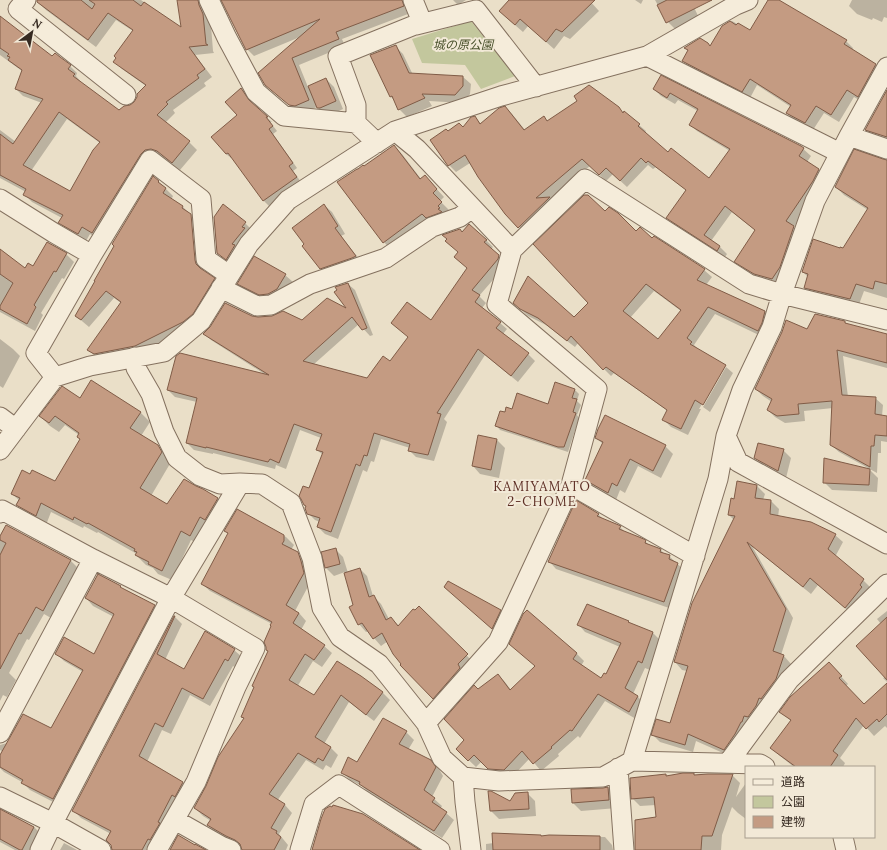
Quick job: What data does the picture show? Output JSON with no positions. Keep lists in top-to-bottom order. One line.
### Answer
{"districts":["KAMIYAMATO 2-CHOME"],"parks":["城の原公園"],"legend":["道路","公園","建物"],"north":"top right"}
